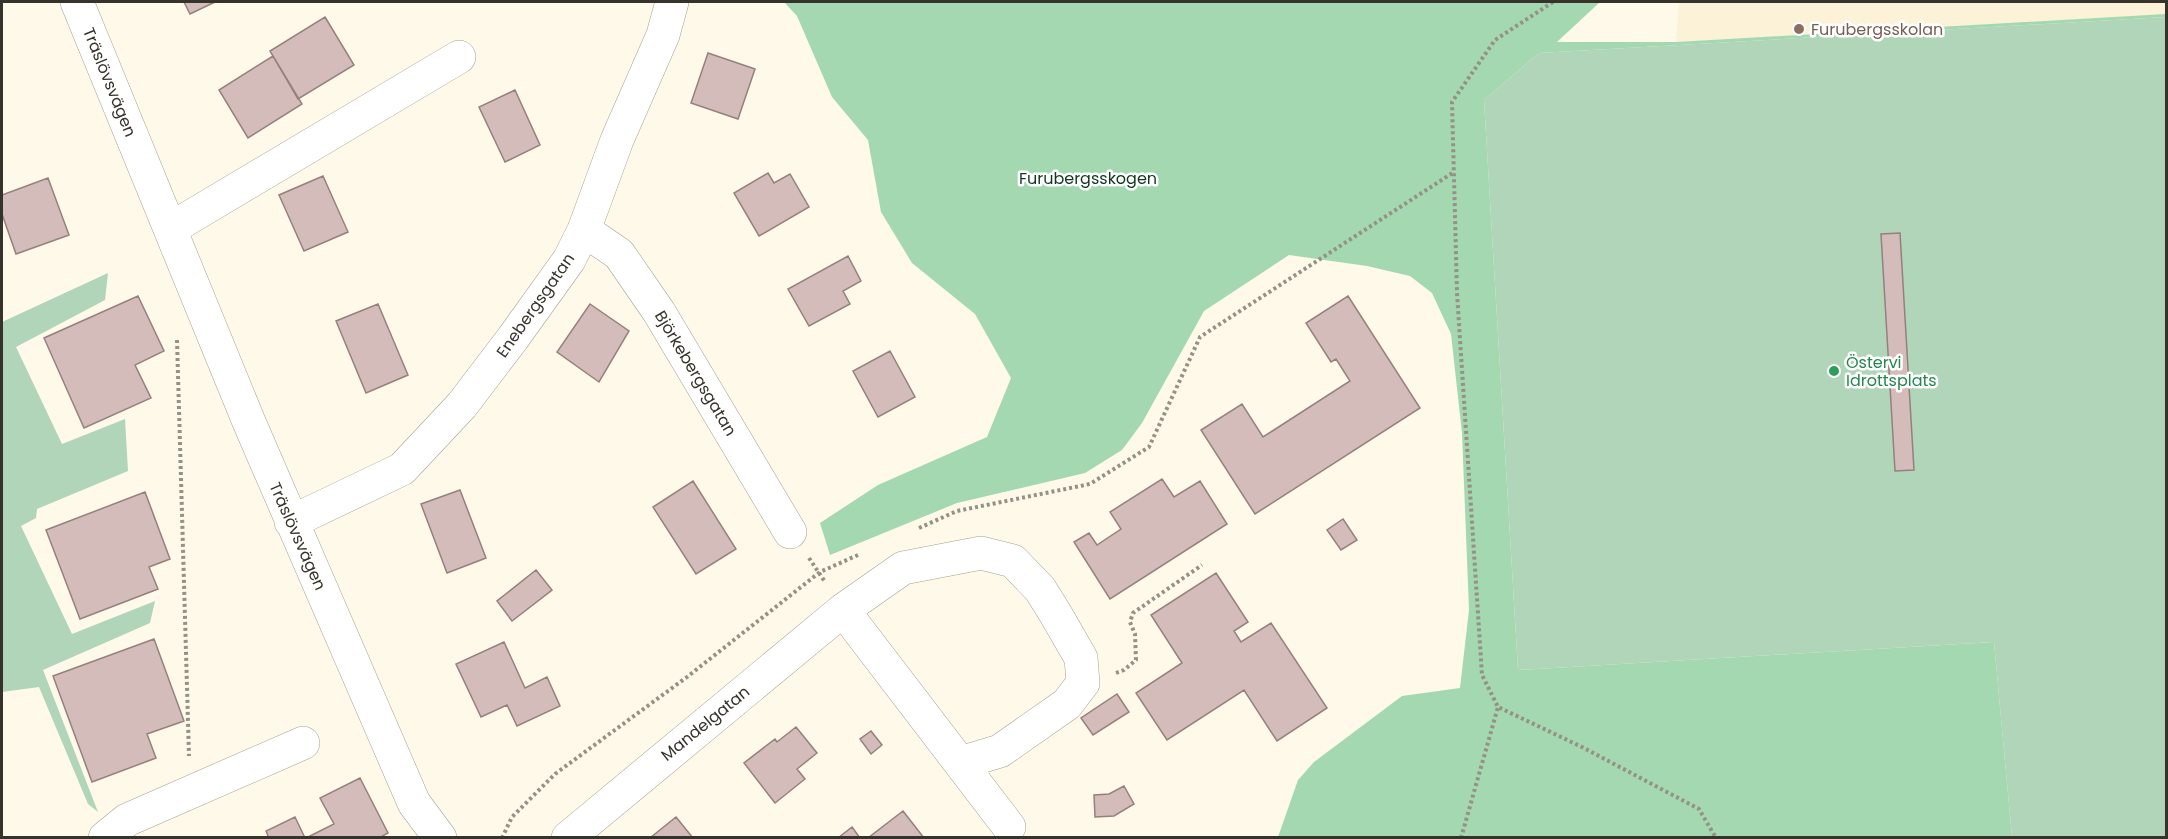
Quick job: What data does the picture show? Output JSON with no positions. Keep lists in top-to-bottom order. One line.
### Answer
{"streets":{"street":["Träslövsvägen","Enebergsgatan","Björkebergsgatan","Mandelgatan"]},"crossings":[["Träslövsvägen","Enebergsgatan"],["Enebergsgatan","Björkebergsgatan"]],"parks":["Furubergsskogen"],"places":["Furubergsskolan","Östervi Idrottsplats"]}
